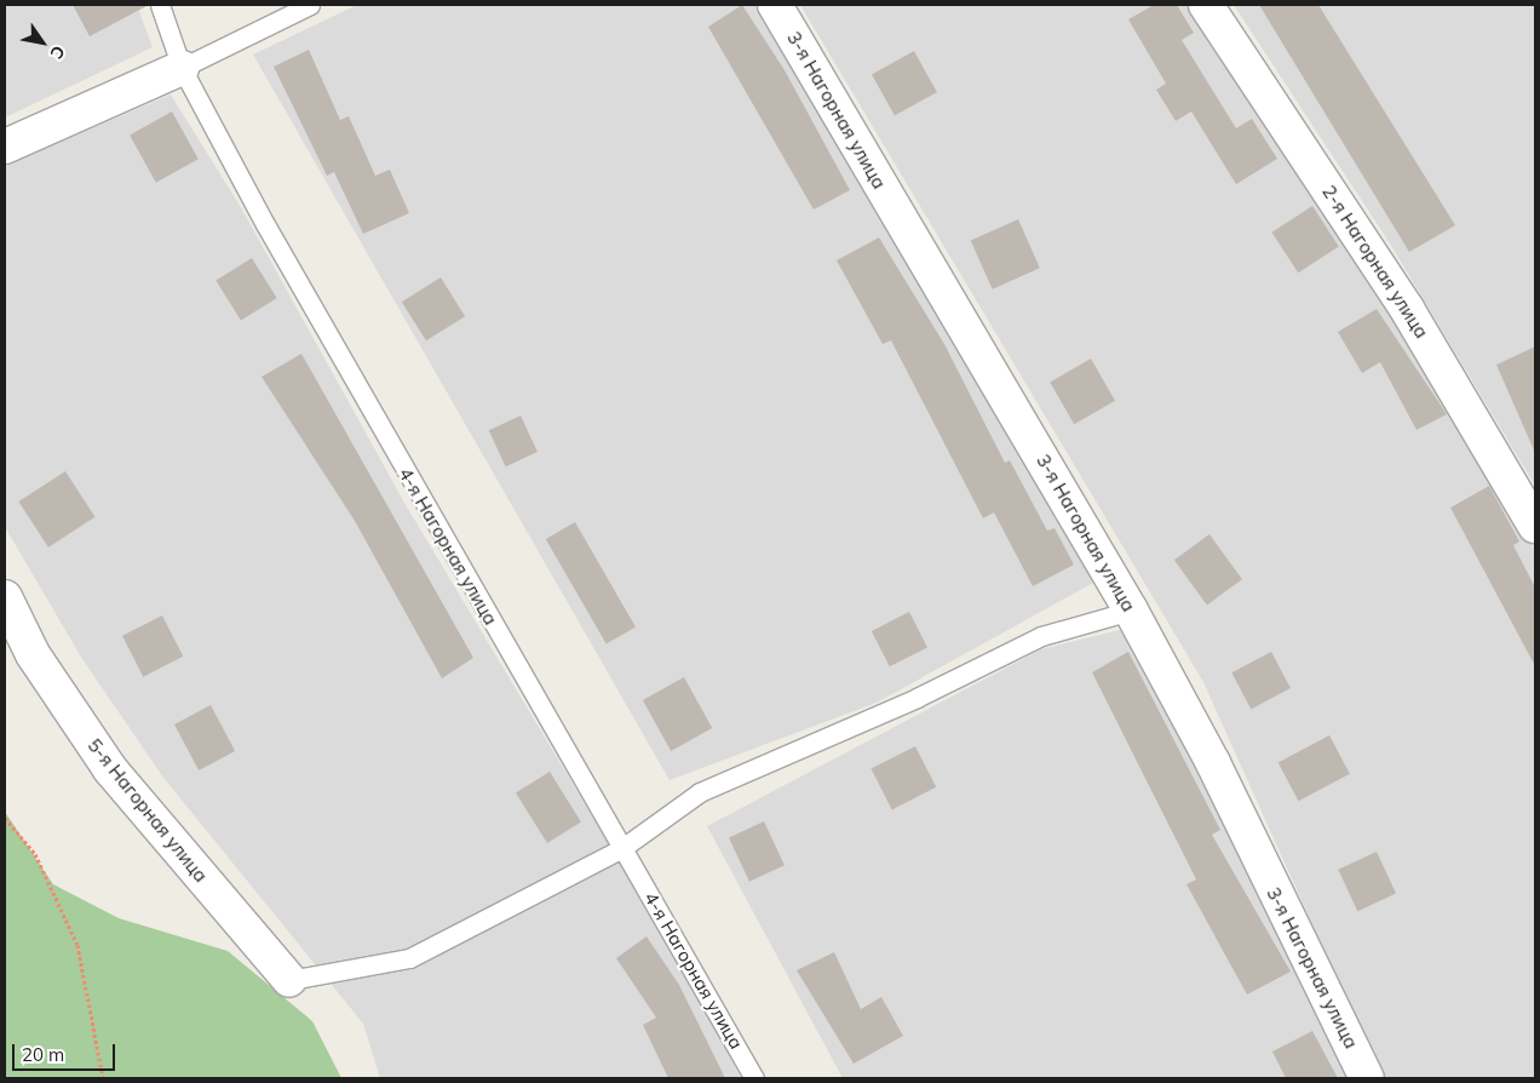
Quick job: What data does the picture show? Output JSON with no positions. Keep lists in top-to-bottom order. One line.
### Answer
{"streets":{"street":["3-я Нагорная улица","2-я Нагорная улица","5-я Нагорная улица"],"lane":["4-я Нагорная улица"]},"scale_bar":"20 m","north":"bottom right"}
